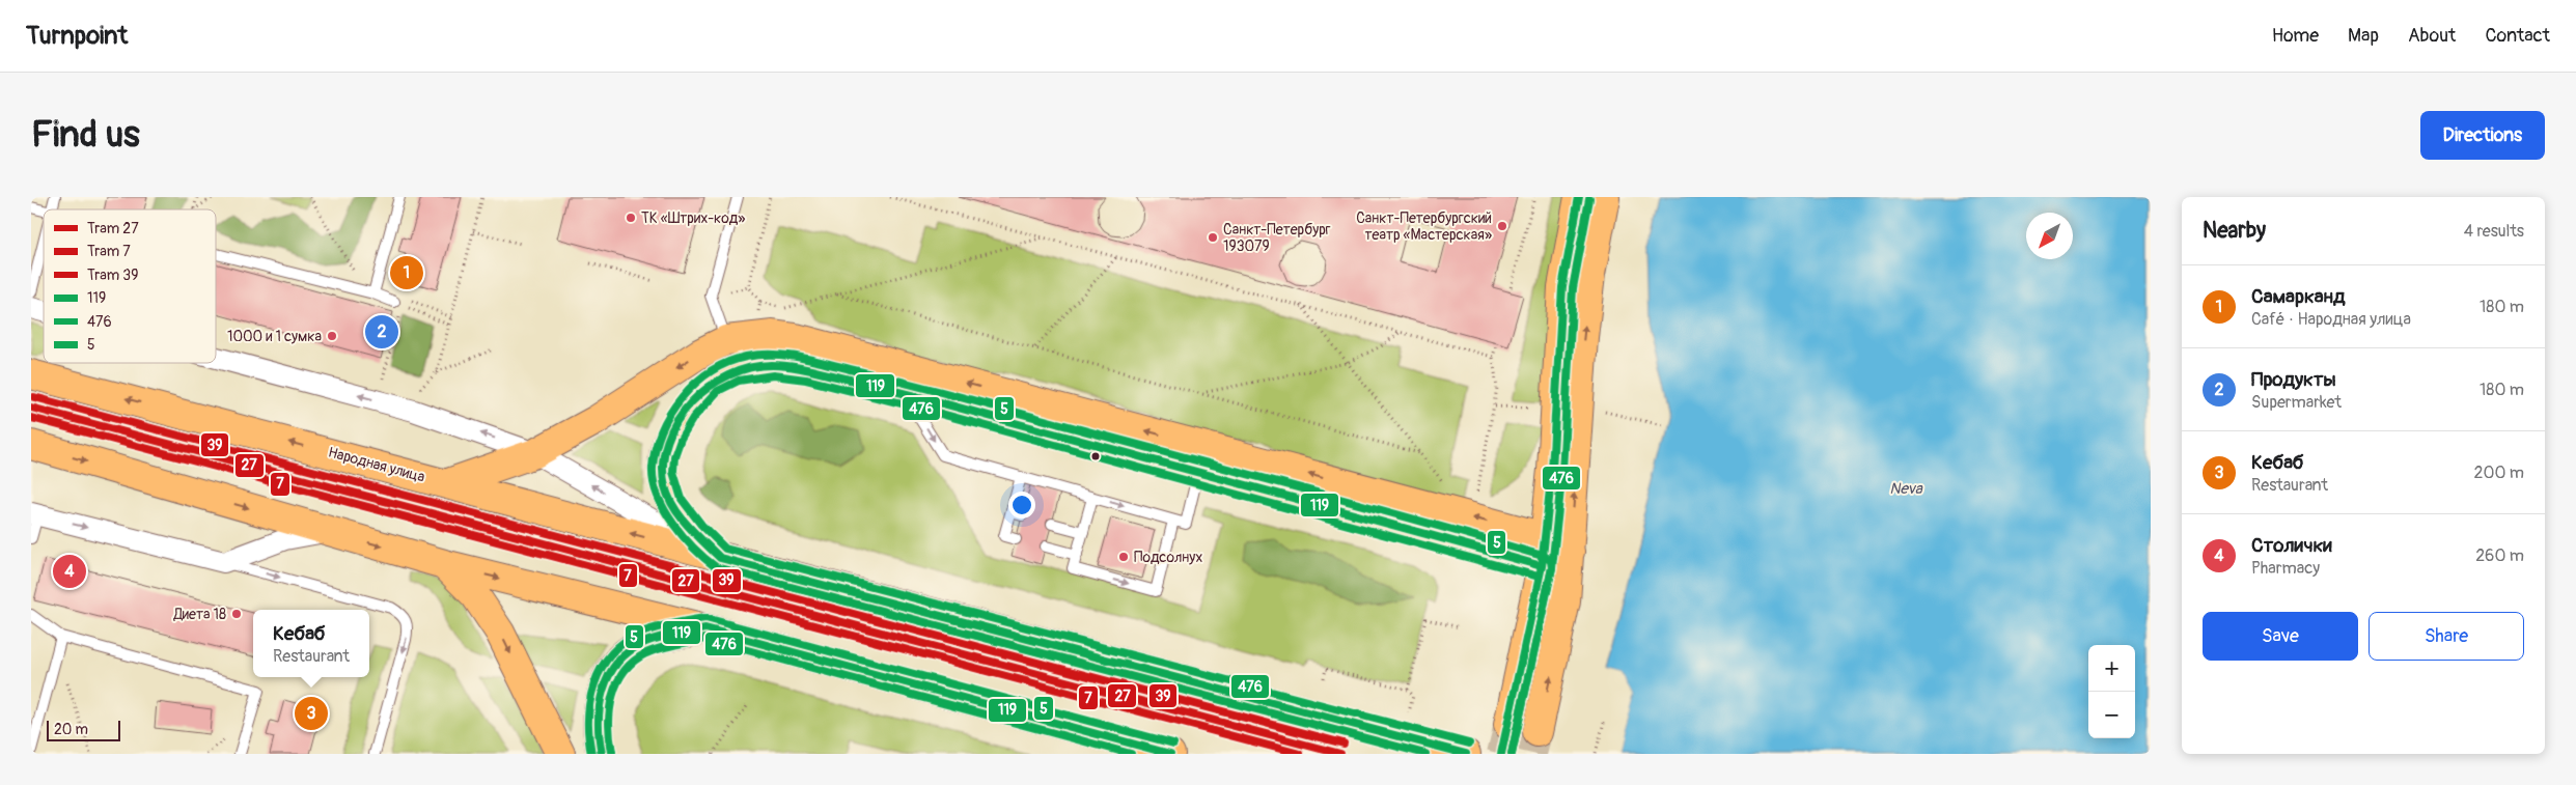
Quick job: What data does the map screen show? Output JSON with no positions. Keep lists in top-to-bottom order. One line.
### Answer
{"streets":{"main road":["Народная улица"]},"water":["Neva"],"places":["ТК «Штрих-код»","Санкт-Петербургский театр «Мастерская»","Санкт-Петербург 193079","1000 и 1 сумка","Подсолнух","Диета 18"],"lines":["transit line 119","transit line 476","transit line 5","tram line 39","tram line 27","tram line 7"],"legend":["Tram 27","Tram 7","Tram 39","119","476","5"],"scale_bar":"20 m","north":"bottom left","page":{"header":"Turnpoint","nav":["Home","Map","About","Contact"],"buttons":["Directions",["Save","Share"]],"title":"Find us","heading":["Nearby","4 results"],"pins":["1","2","4","3"],"list":[{"mark":"1","name":"Самарканд","note":"Café · Народная улица","value":"180 m"},{"mark":"2","name":"Продукты","note":"Supermarket","value":"180 m"},{"mark":"3","name":"Кебаб","note":"Restaurant","value":"200 m"},{"mark":"4","name":"Столички","note":"Pharmacy","value":"260 m"}],"popup":["Кебаб","Restaurant"],"map_buttons":["+","−"],"scale":"20 m"}}
